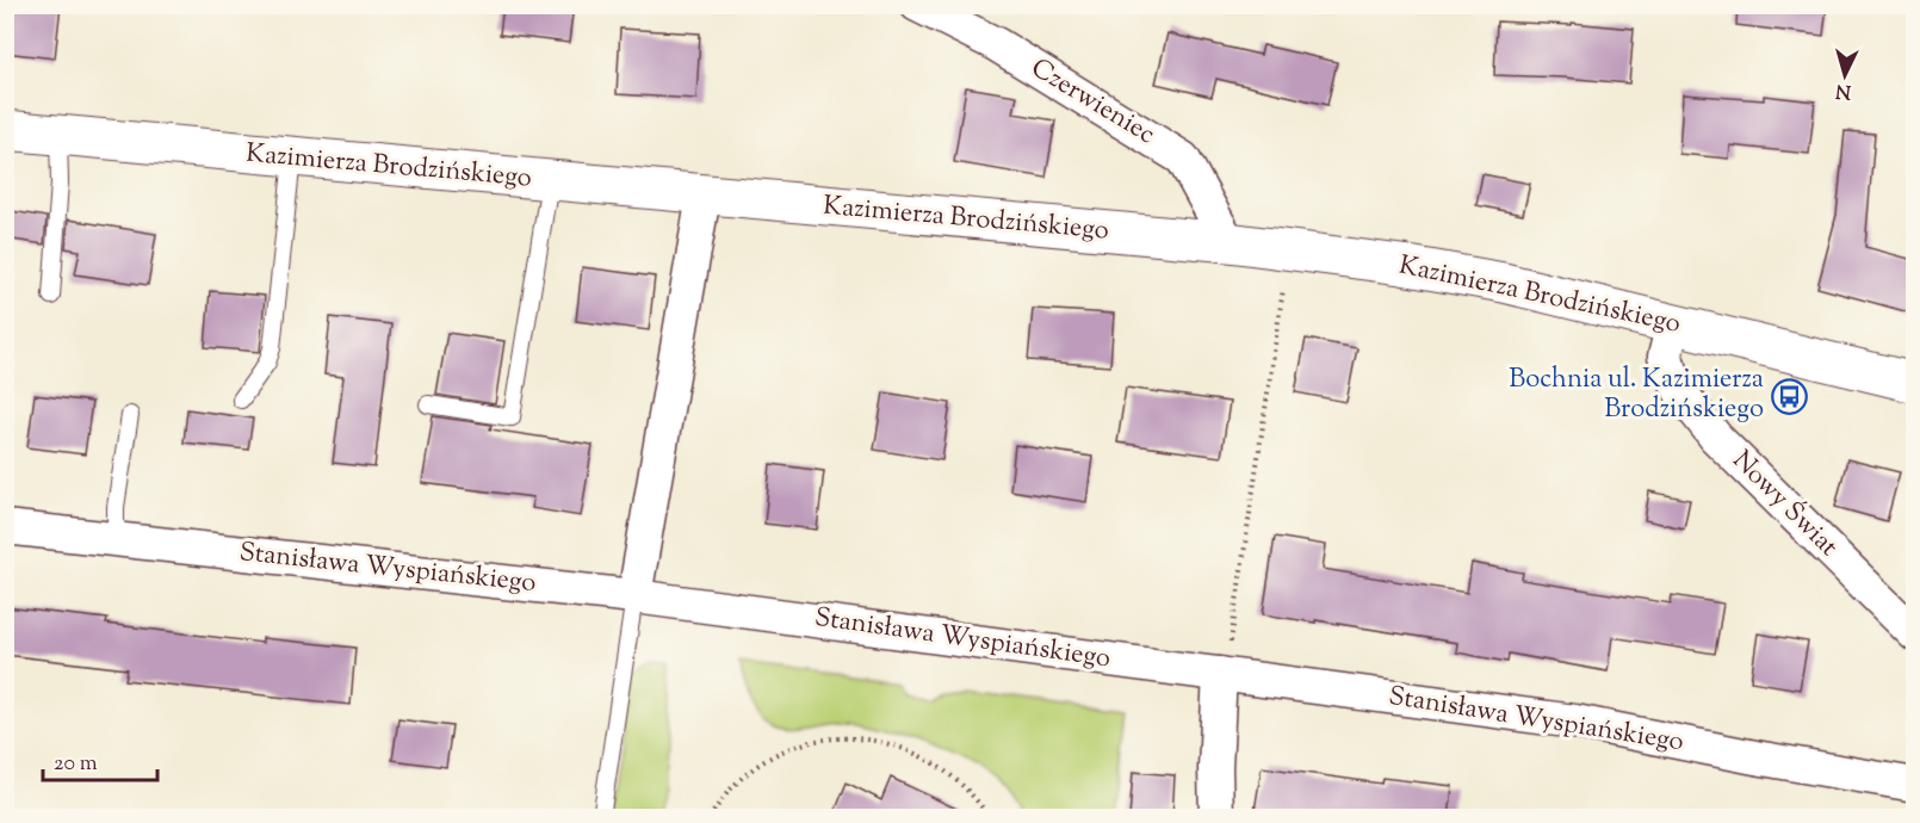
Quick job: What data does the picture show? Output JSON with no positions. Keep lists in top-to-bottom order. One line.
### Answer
{"streets":{"main road":["Kazimierza Brodzińskiego"],"street":["Czerwieniec","Nowy Świat","Stanisława Wyspiańskiego"]},"crossings":[["Czerwieniec","Kazimierza Brodzińskiego"],["Kazimierza Brodzińskiego","Nowy Świat"]],"places":{"bus stop":["Bochnia ul. Kazimierza Brodzińskiego"]},"scale_bar":"20 m","north":"bottom"}
